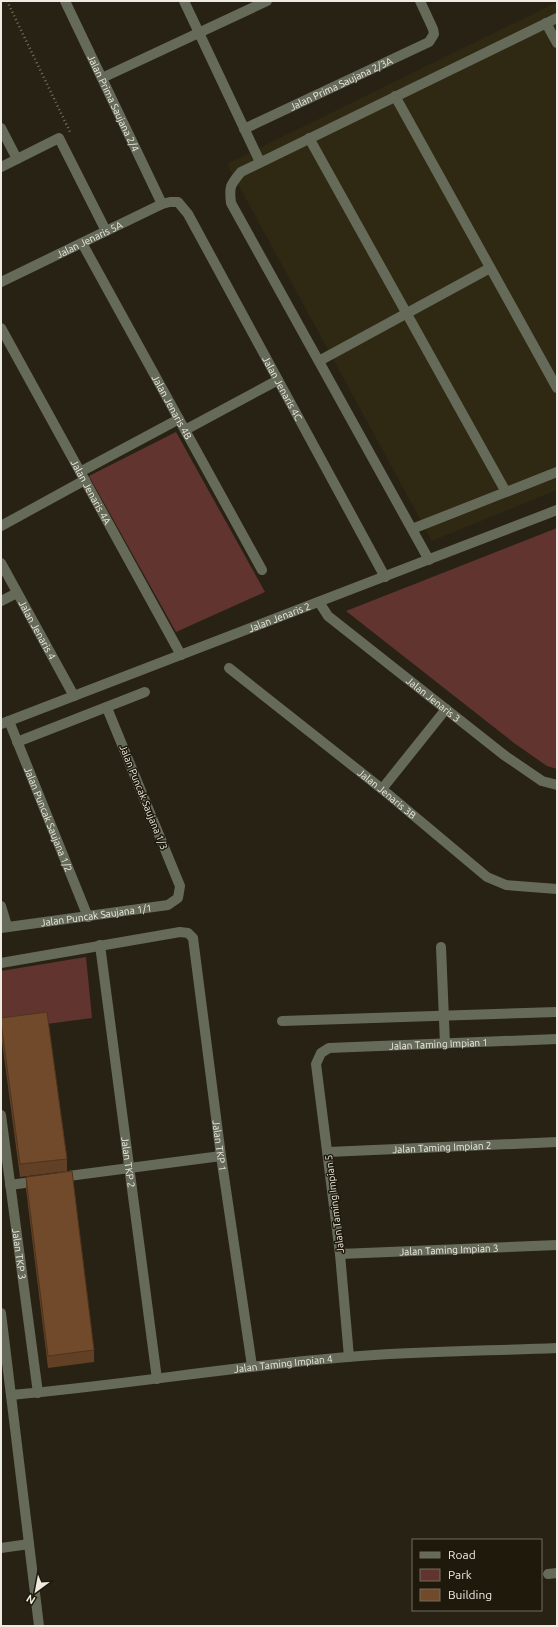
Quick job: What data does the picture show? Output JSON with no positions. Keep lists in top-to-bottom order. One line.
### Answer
{"streets":{"street":["Jalan Prima Saujana 2/3A","Jalan Prima Saujana 2/4","Jalan Jenaris 5A","Jalan Jenaris 4C","Jalan Jenaris 4B","Jalan Jenaris 4A","Jalan Jenaris 2","Jalan Jenaris 4","Jalan Jenaris 3","Jalan Jenaris 3B","Jalan Puncak Saujana 1/3","Jalan Puncak Saujana 1/2","Jalan Puncak Saujana 1/1","Jalan Taming Impian 1","Jalan TKP 1","Jalan Taming Impian 2","Jalan TKP 2","Jalan Taming Impian 5","Jalan Taming Impian 3","Jalan TKP 3","Jalan Taming Impian 4"]},"crossings":[["Jalan Prima Saujana 2/4","Jalan Jenaris 5A"],["Jalan Jenaris 5A","Jalan Jenaris 4C"],["Jalan Jenaris 5A","Jalan Jenaris 4B"],["Jalan Jenaris 4C","Jalan Jenaris 2"],["Jalan Jenaris 4A","Jalan Jenaris 2"],["Jalan Jenaris 2","Jalan Jenaris 4"],["Jalan Jenaris 2","Jalan Jenaris 3"],["Jalan Jenaris 2","Jalan Puncak Saujana 1/2"],["Jalan Puncak Saujana 1/3","Jalan Puncak Saujana 1/1"],["Jalan Puncak Saujana 1/2","Jalan Puncak Saujana 1/1"],["Jalan Taming Impian 1","Jalan Taming Impian 5"],["Jalan TKP 1","Jalan TKP 2"],["Jalan TKP 1","Jalan Taming Impian 4"],["Jalan Taming Impian 2","Jalan Taming Impian 5"],["Jalan TKP 2","Jalan Taming Impian 4"],["Jalan Taming Impian 5","Jalan Taming Impian 3"],["Jalan Taming Impian 5","Jalan Taming Impian 4"],["Jalan TKP 3","Jalan Taming Impian 4"]],"legend":["Road","Park","Building"],"north":"bottom left"}
